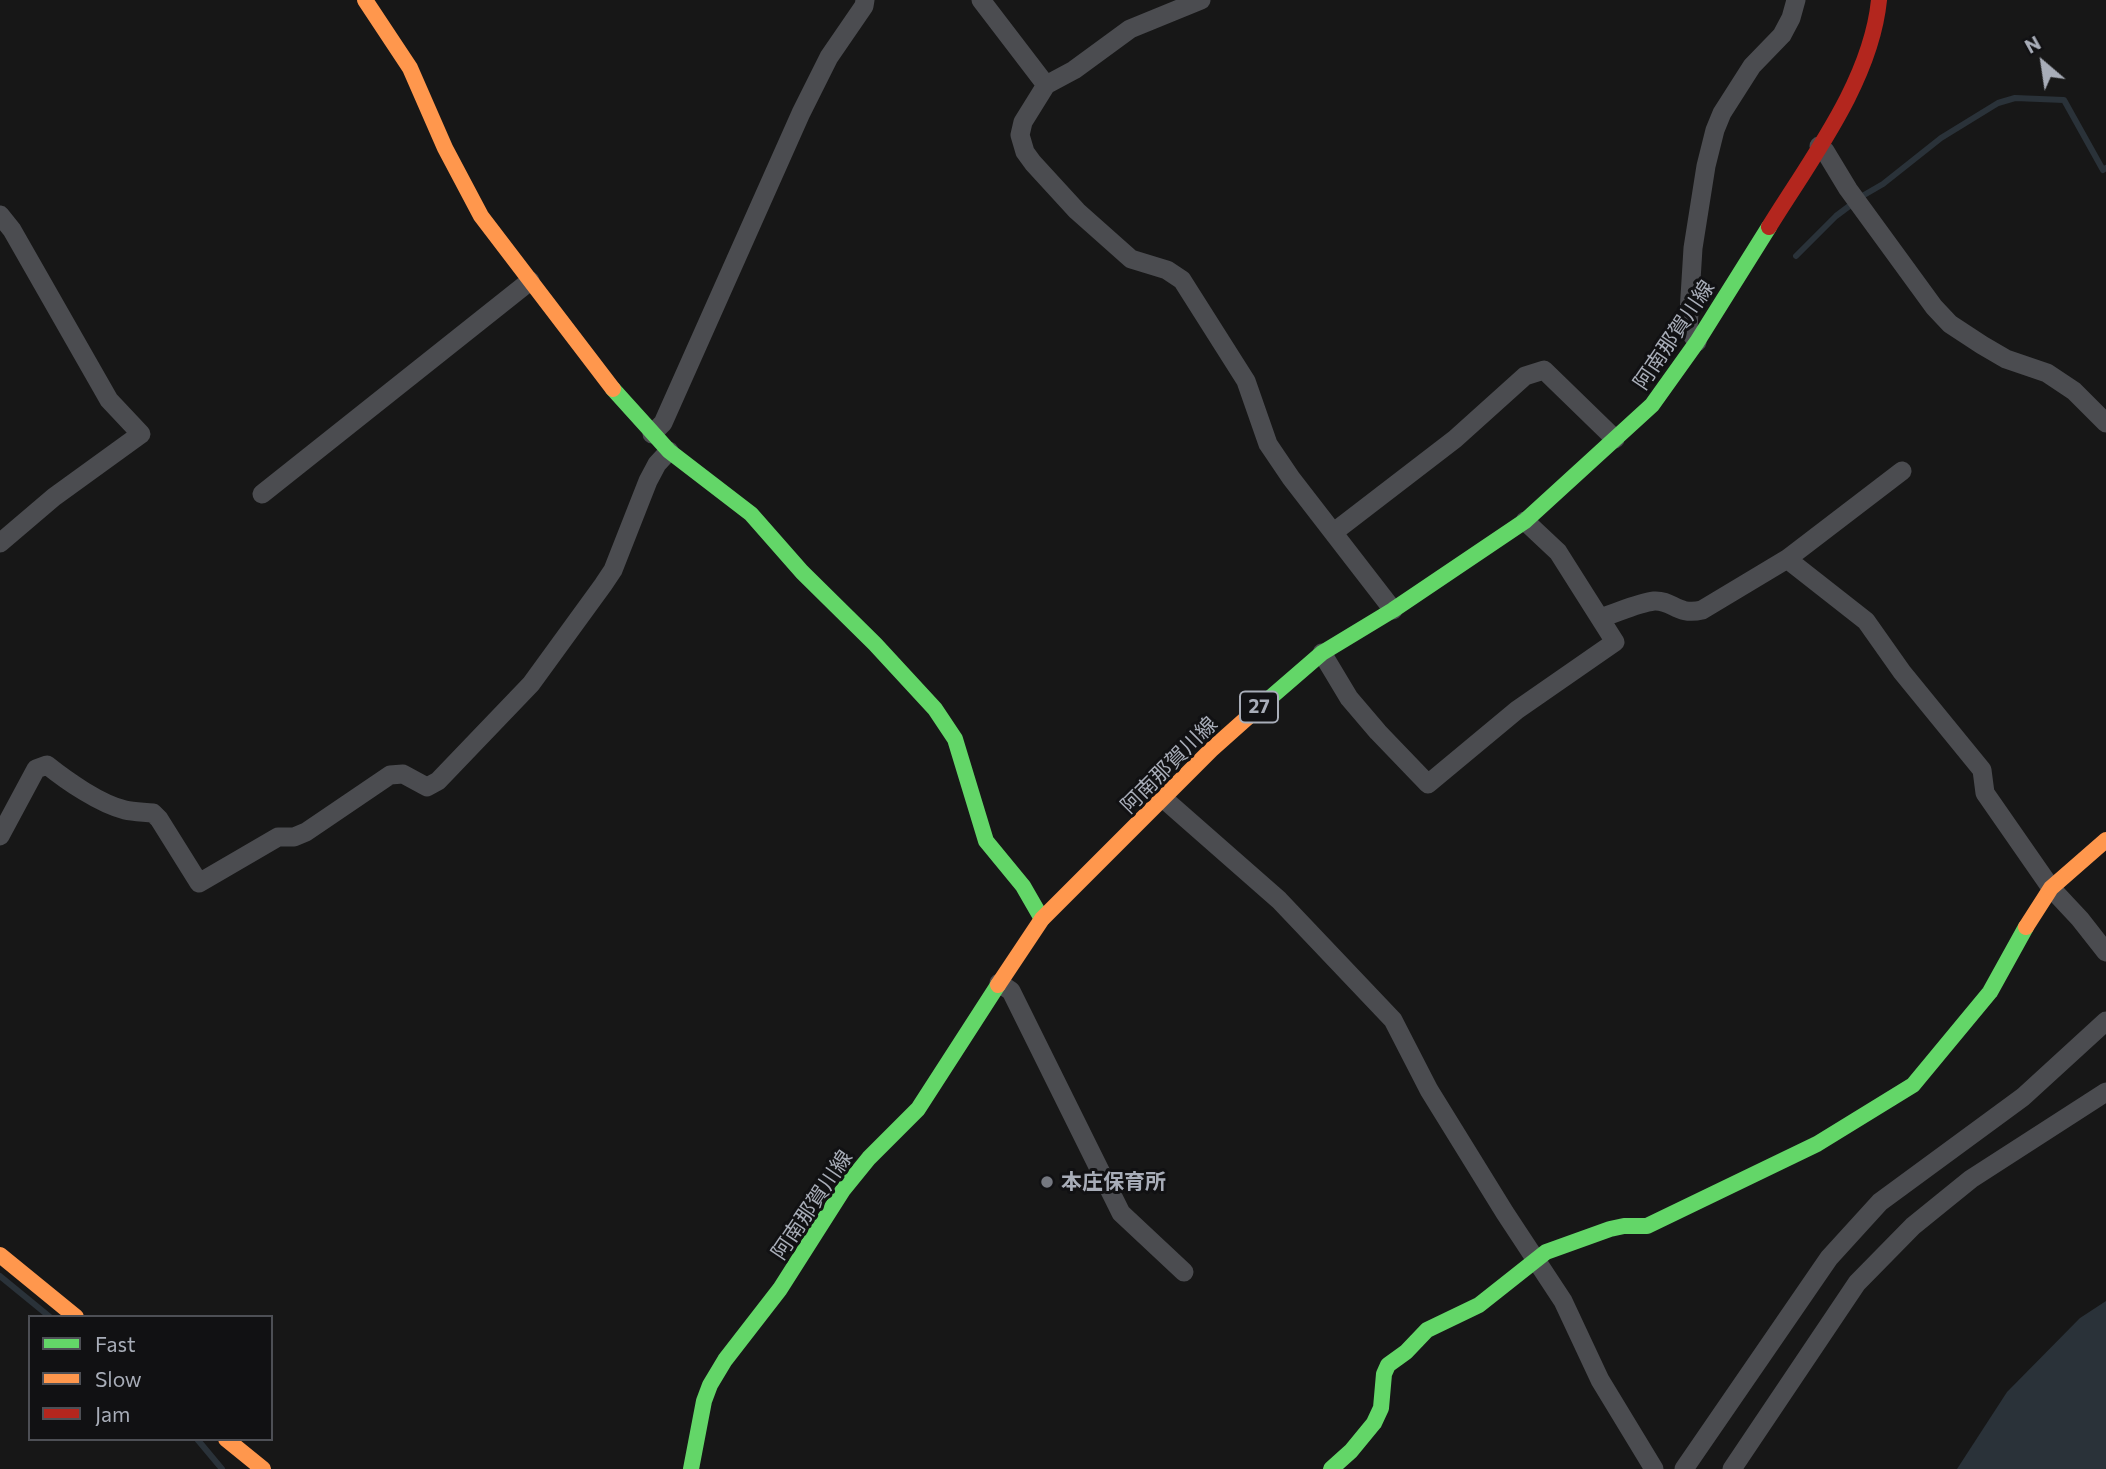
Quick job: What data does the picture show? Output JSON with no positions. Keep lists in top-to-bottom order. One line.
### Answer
{"streets":{"street":["阿南那賀川線","27"]},"places":["本庄保育所"],"legend":["Fast","Slow","Jam"],"north":"top left"}
